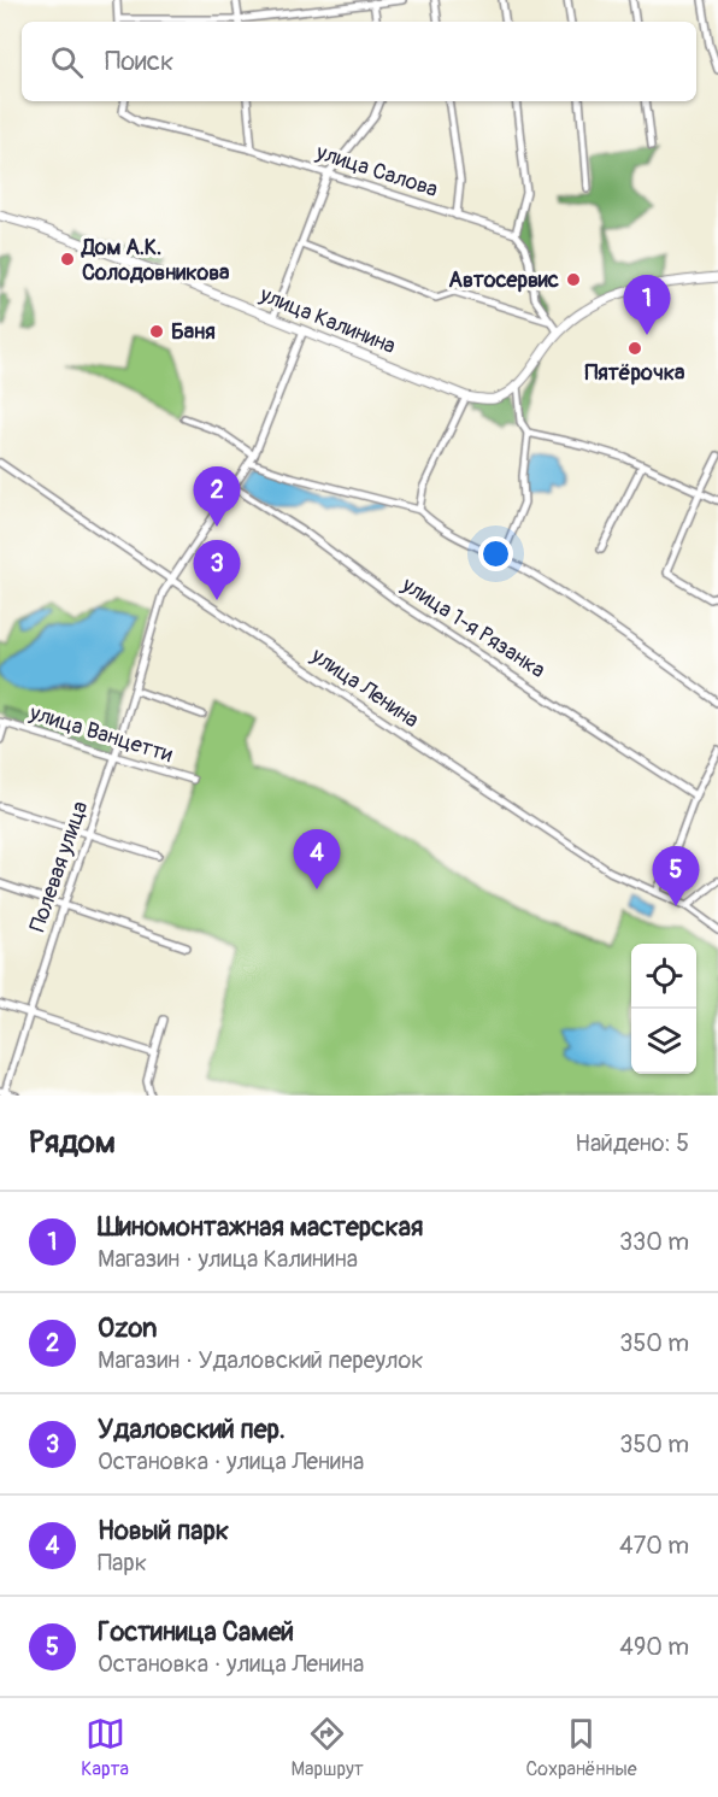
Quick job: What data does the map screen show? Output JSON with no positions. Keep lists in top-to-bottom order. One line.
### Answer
{"streets":{"main road":["улица Калинина"],"street":["улица Салова","улица 1-я Рязанка","улица Ленина","улица Ванцетти","Полевая улица"]},"crossings":[["улица Калинина","Полевая улица"],["улица 1-я Рязанка","Полевая улица"],["улица Ленина","Полевая улица"],["улица Ванцетти","Полевая улица"]],"places":["Дом А.К. Солодовникова","Автосервис","Баня","Пятёрочка"],"page":{"search":"Поиск","pins":["1","2","3","4","5"],"heading":["Рядом","Найдено: 5"],"list":[{"mark":"1","name":"Шиномонтажная мастерская","note":"Магазин · улица Калинина","value":"330 m"},{"mark":"2","name":"Ozon","note":"Магазин · Удаловский переулок","value":"350 m"},{"mark":"3","name":"Удаловский пер.","note":"Остановка · улица Ленина","value":"350 m"},{"mark":"4","name":"Новый парк","note":"Парк","value":"470 m"},{"mark":"5","name":"Гостиница Самей","note":"Остановка · улица Ленина","value":"490 m"}],"nav":["Карта","Маршрут","Сохранённые"]}}
